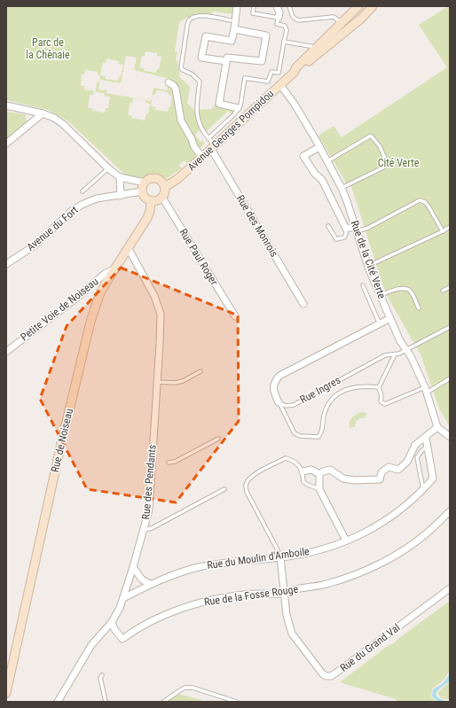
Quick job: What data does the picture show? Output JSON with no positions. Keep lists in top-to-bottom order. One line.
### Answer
{"streets":{"street":["Avenue Georges Pompidou","Rue des Monrois","Avenue du Fort","Rue Paul Roger","Rue de la Cité Verte","Petite Voie de Noiseau","Rue de Noiseau","Rue des Pendants","Rue du Moulin d'Amboile","Rue de la Fosse Rouge","Rue du Grand Val"],"lane":["Rue Ingres"]},"crossings":[["Avenue Georges Pompidou","Rue des Monrois"],["Avenue Georges Pompidou","Avenue du Fort"],["Avenue Georges Pompidou","Rue Paul Roger"],["Avenue Georges Pompidou","Rue de la Cité Verte"],["Avenue Georges Pompidou","Rue de Noiseau"],["Avenue du Fort","Rue Paul Roger"],["Avenue du Fort","Rue de Noiseau"],["Rue Paul Roger","Rue de Noiseau"],["Rue de la Cité Verte","Rue Ingres"],["Petite Voie de Noiseau","Rue de Noiseau"],["Rue de Noiseau","Rue des Pendants"],["Rue des Pendants","Rue du Moulin d'Amboile"],["Rue des Pendants","Rue de la Fosse Rouge"],["Rue du Moulin d'Amboile","Rue du Grand Val"],["Rue de la Fosse Rouge","Rue du Grand Val"]],"parks":["Parc de la Chênaie","Cité Verte"]}
